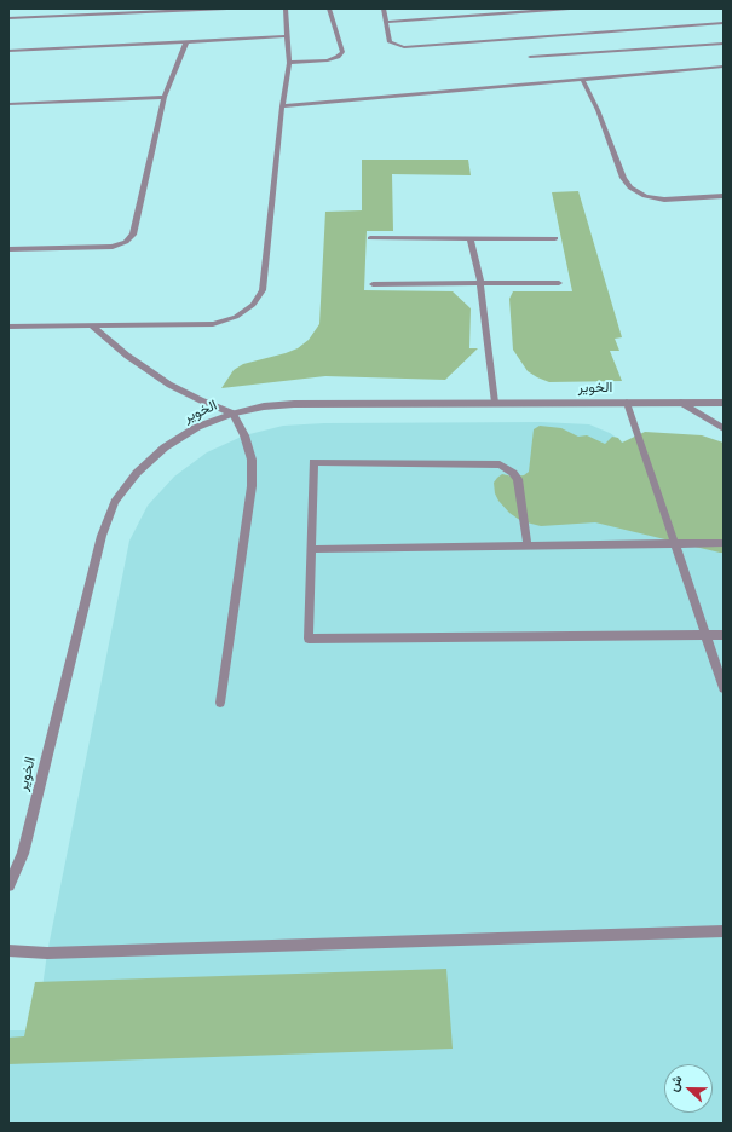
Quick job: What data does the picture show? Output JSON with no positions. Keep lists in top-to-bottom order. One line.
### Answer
{"streets":{"street":["الخوير"]},"north":"left"}
